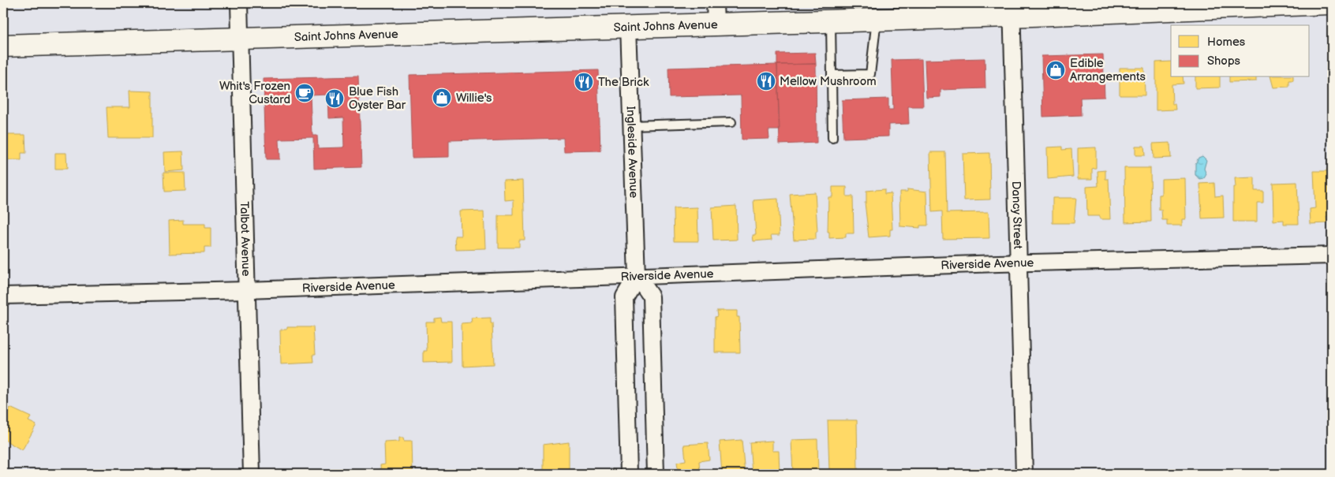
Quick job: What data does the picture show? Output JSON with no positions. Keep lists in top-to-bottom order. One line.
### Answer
{"streets":{"main road":["Saint Johns Avenue"],"street":["Ingleside Avenue","Dancy Street","Talbot Avenue","Riverside Avenue"]},"crossings":[["Saint Johns Avenue","Ingleside Avenue"],["Saint Johns Avenue","Dancy Street"],["Saint Johns Avenue","Talbot Avenue"],["Ingleside Avenue","Riverside Avenue"],["Dancy Street","Riverside Avenue"],["Talbot Avenue","Riverside Avenue"]],"places":{"shop":["Edible Arrangements","Willie's"],"restaurant":["Mellow Mushroom","The Brick","Blue Fish Oyster Bar"],"cafe":["Whit's Frozen Custard"]},"legend":["Homes","Shops"]}
